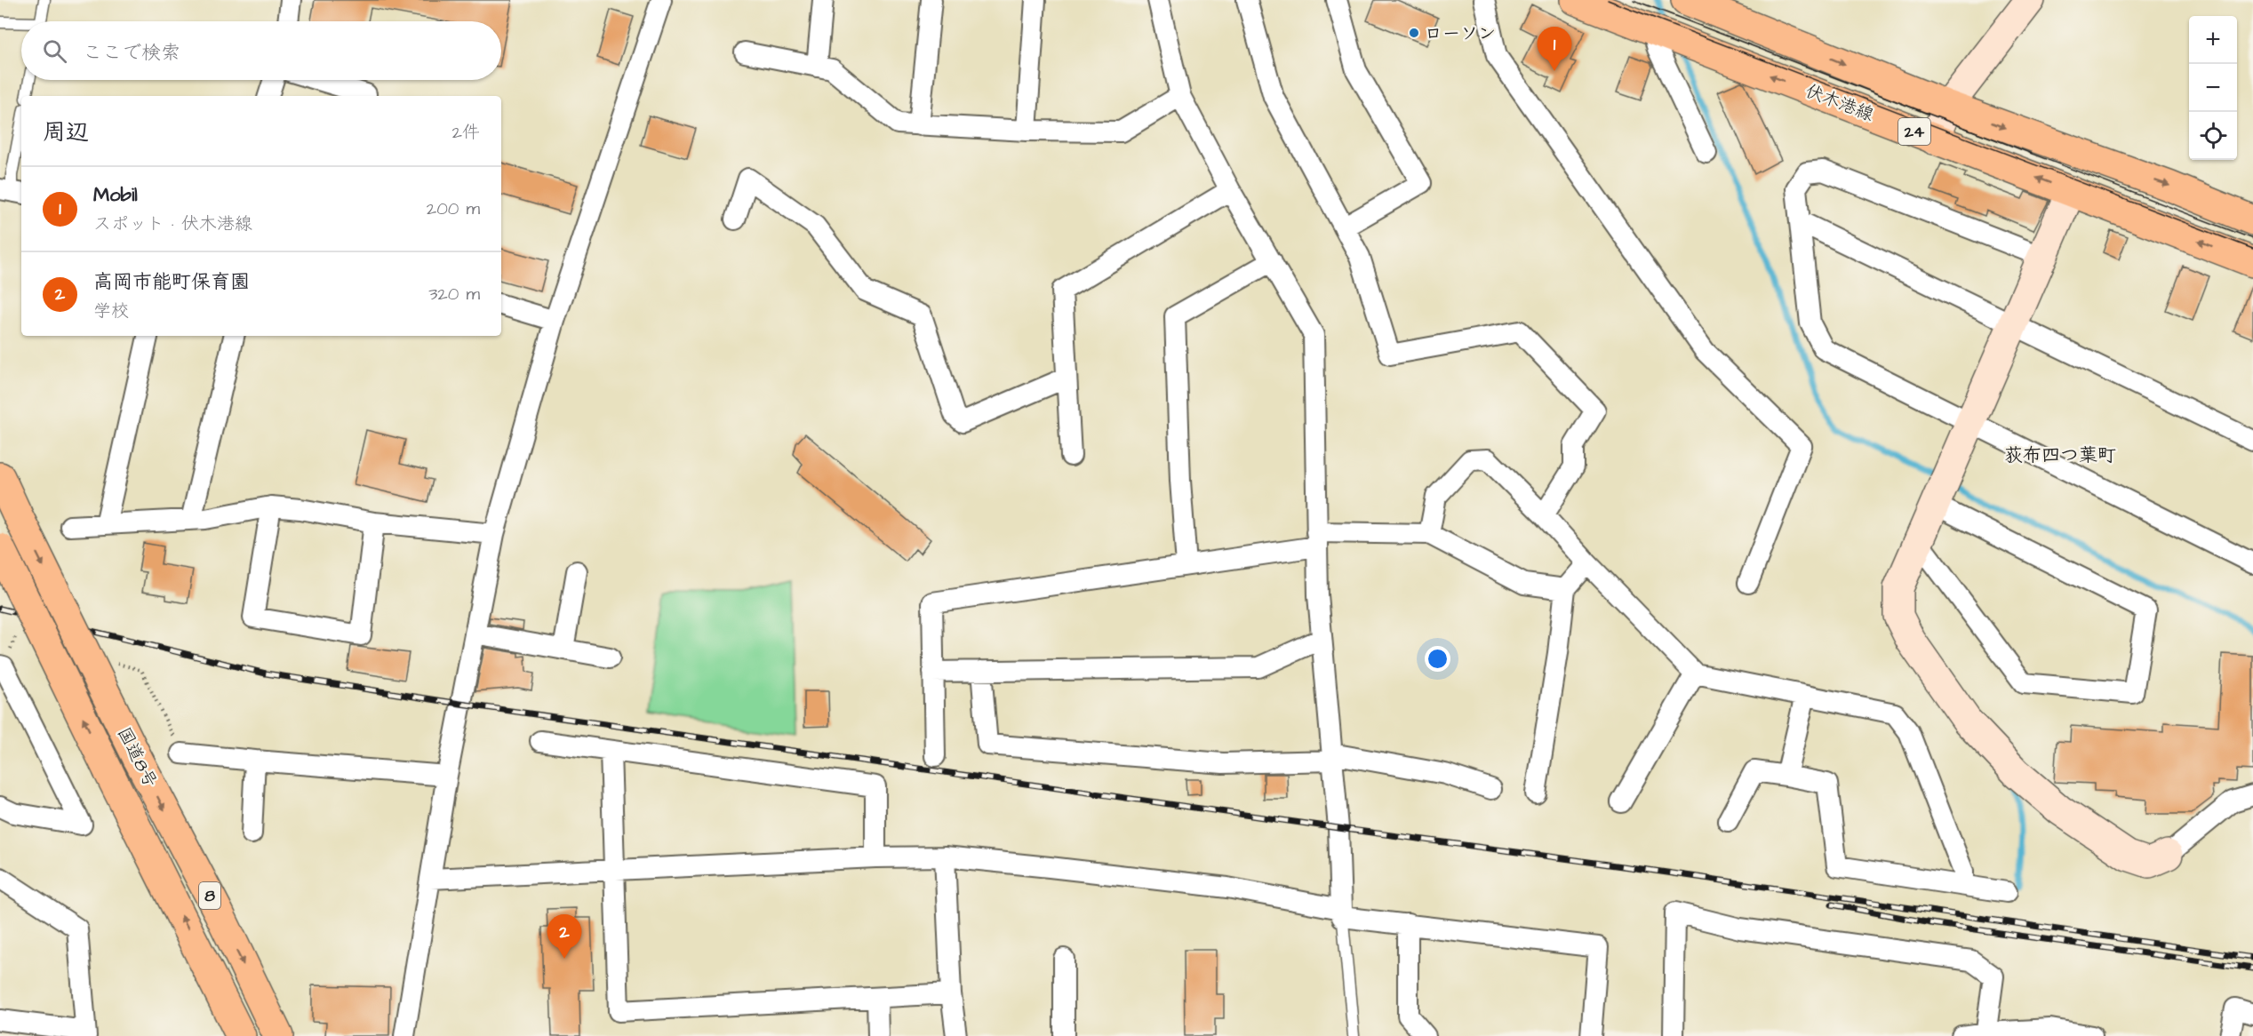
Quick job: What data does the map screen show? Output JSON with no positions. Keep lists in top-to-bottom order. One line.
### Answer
{"streets":{"main road":["伏木港線","24","国道8号","8"]},"districts":["荻布四つ葉町"],"places":["ローソン"],"page":{"map_buttons":["+","−"],"search":"ここで検索","pins":["1","2"],"heading":["周辺","2件"],"list":[{"mark":"1","name":"Mobil","note":"スポット · 伏木港線","value":"200 m"},{"mark":"2","name":"高岡市能町保育園","note":"学校","value":"320 m"}]}}
